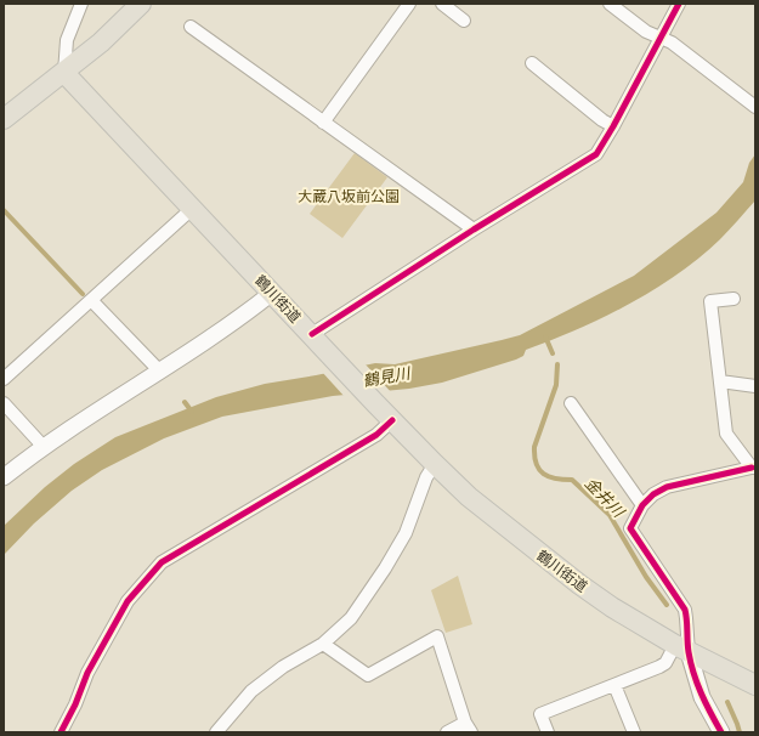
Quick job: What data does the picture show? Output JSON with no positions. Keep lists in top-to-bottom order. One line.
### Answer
{"streets":{"main road":["鶴川街道"]},"water":["鶴見川","金井川"],"parks":["大蔵八坂前公園"]}
